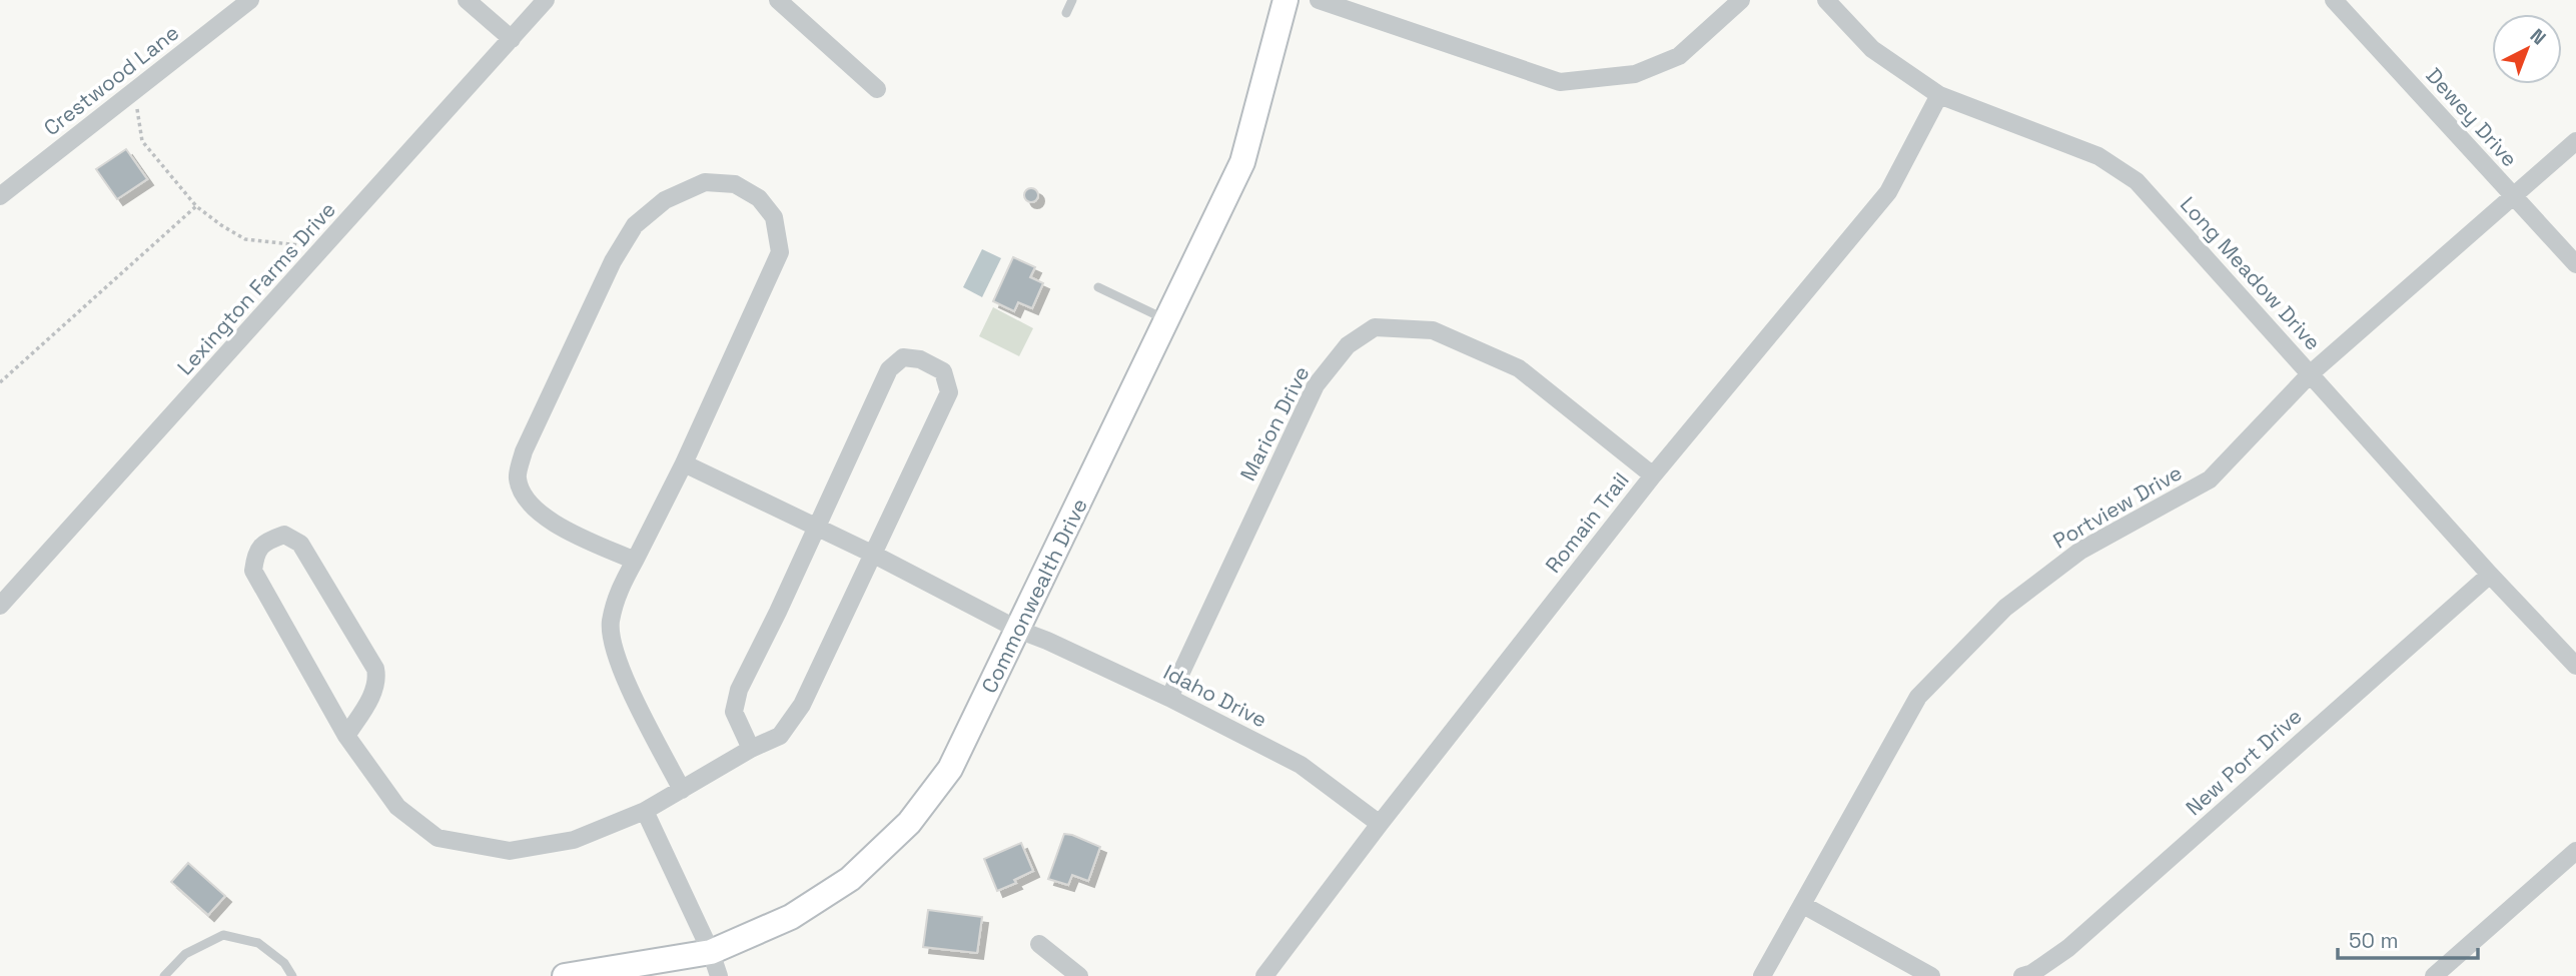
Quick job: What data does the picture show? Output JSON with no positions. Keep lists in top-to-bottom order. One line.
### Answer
{"streets":{"street":["Crestwood Lane","Dewey Drive","Long Meadow Drive","Lexington Farms Drive","Marion Drive","Portview Drive","Romain Trail","Commonwealth Drive","Idaho Drive","New Port Drive"]},"crossings":[["Dewey Drive","Portview Drive"],["Long Meadow Drive","Portview Drive"],["Long Meadow Drive","Romain Trail"],["Long Meadow Drive","New Port Drive"],["Marion Drive","Romain Trail"],["Marion Drive","Idaho Drive"],["Romain Trail","Idaho Drive"],["Commonwealth Drive","Idaho Drive"]],"scale_bar":"50 m","north":"top right"}
